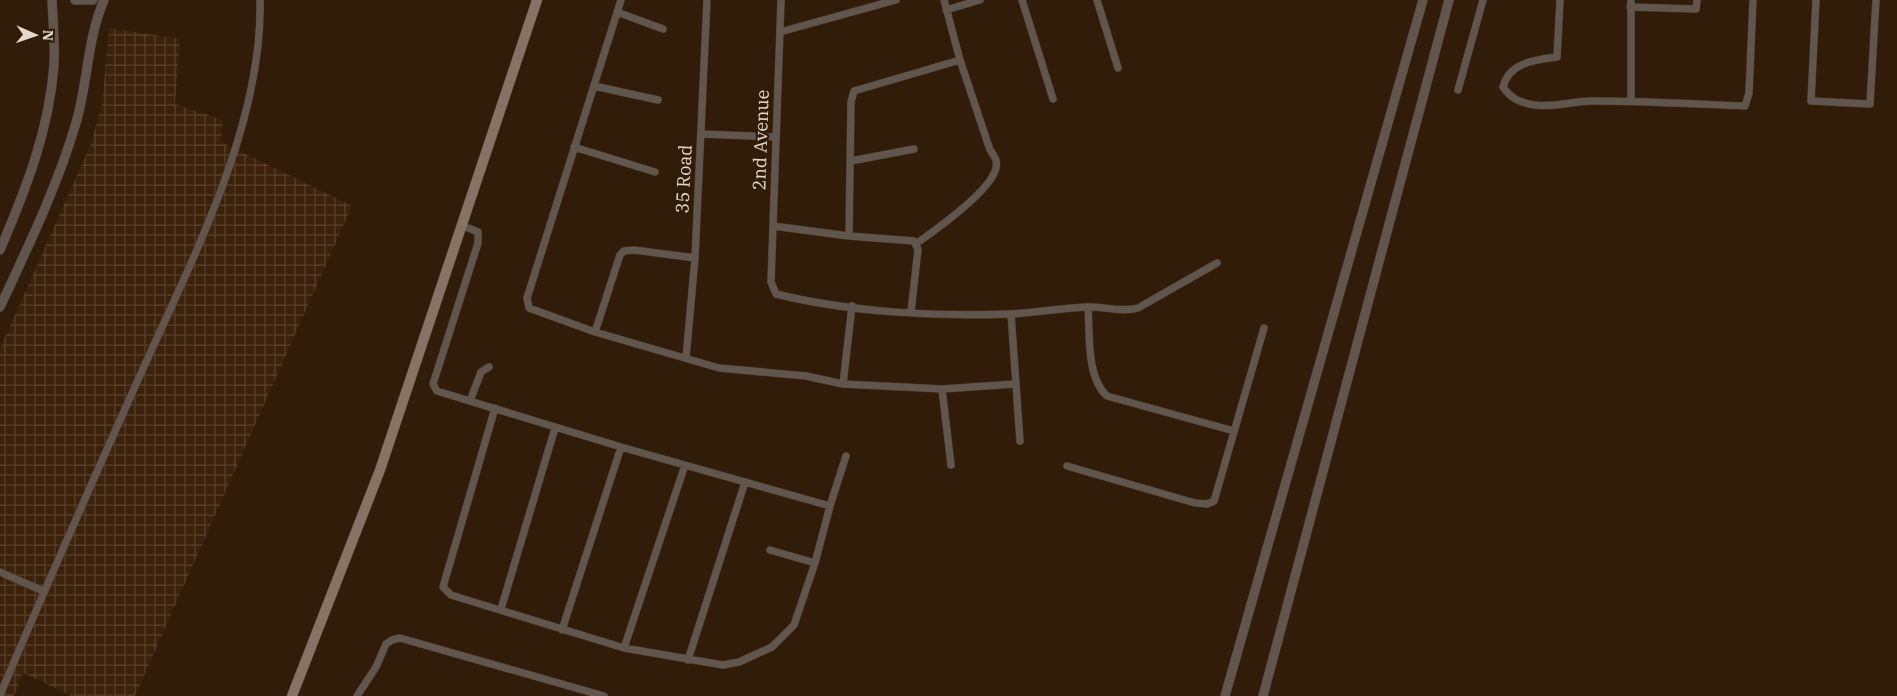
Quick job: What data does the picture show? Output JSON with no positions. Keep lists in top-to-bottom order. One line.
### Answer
{"streets":{"street":["2nd Avenue","35 Road"]},"north":"right"}
